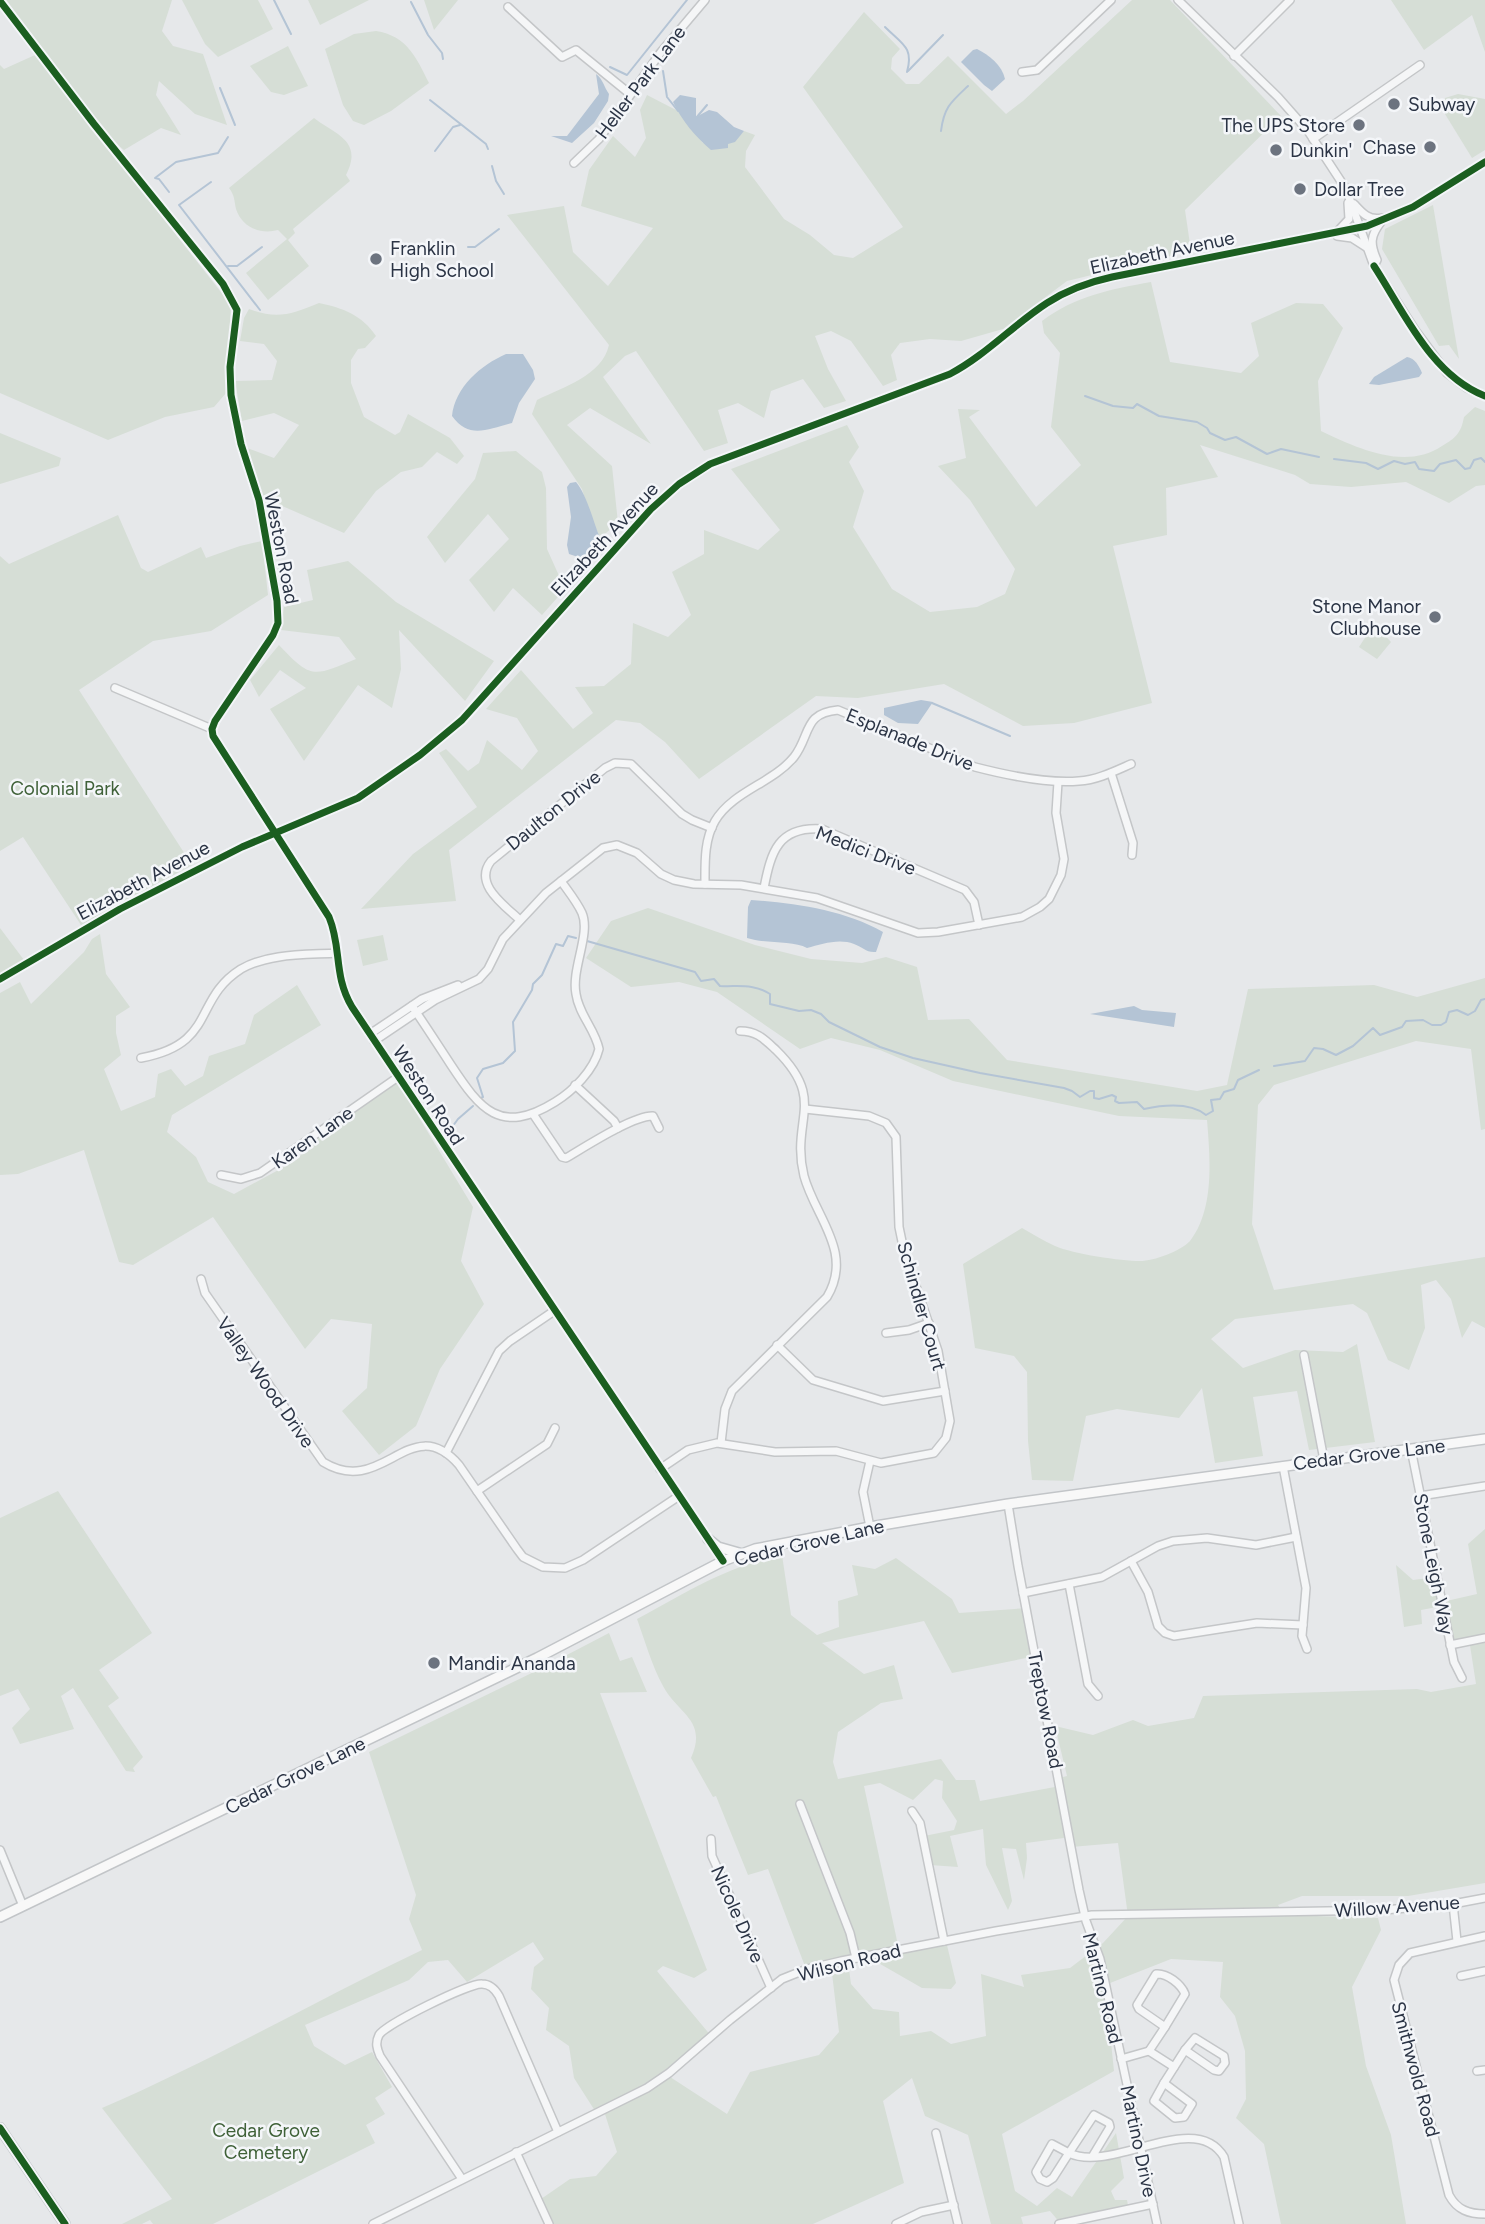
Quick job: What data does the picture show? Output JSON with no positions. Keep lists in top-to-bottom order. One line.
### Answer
{"streets":{"main road":["Cedar Grove Lane"],"street":["Heller Park Lane","Elizabeth Avenue","Weston Road","Esplanade Drive","Daulton Drive","Medici Drive","Karen Lane","Schindler Court","Valley Wood Drive","Stone Leigh Way","Treptow Road","Willow Avenue","Nicole Drive","Wilson Road","Martino Road","Smithwold Road","Martino Drive"]},"crossings":[["Elizabeth Avenue","Weston Road"],["Weston Road","Karen Lane"],["Weston Road","Schindler Court"],["Weston Road","Cedar Grove Lane"],["Esplanade Drive","Daulton Drive"],["Cedar Grove Lane","Stone Leigh Way"],["Cedar Grove Lane","Treptow Road"],["Treptow Road","Wilson Road"],["Treptow Road","Martino Road"],["Willow Avenue","Wilson Road"],["Nicole Drive","Wilson Road"],["Wilson Road","Martino Road"],["Martino Road","Martino Drive"]],"parks":["Colonial Park","Cedar Grove Cemetery"],"places":["Subway","The UPS Store","Chase","Dunkin'","Dollar Tree","Franklin High School","Stone Manor Clubhouse","Mandir Ananda"]}
